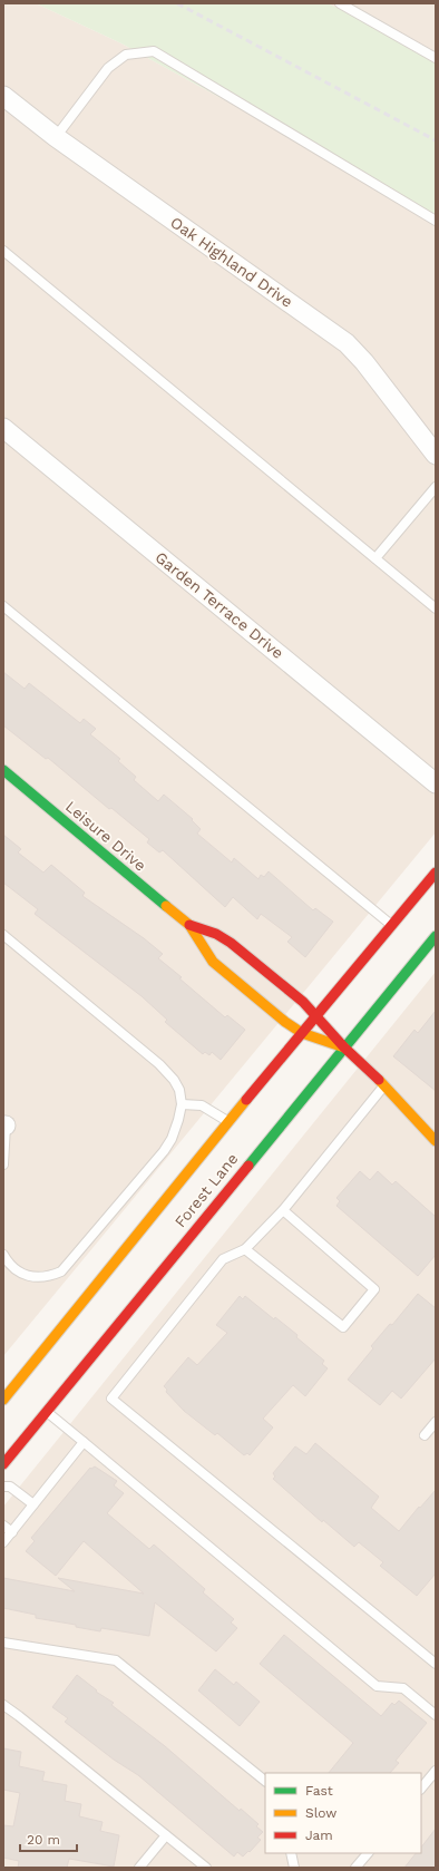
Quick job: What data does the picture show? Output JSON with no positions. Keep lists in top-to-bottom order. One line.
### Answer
{"streets":{"main road":["Leisure Drive","Forest Lane"],"street":["Oak Highland Drive","Garden Terrace Drive"]},"crossings":[["Leisure Drive","Forest Lane"]],"legend":["Fast","Slow","Jam"],"scale_bar":"20 m"}
